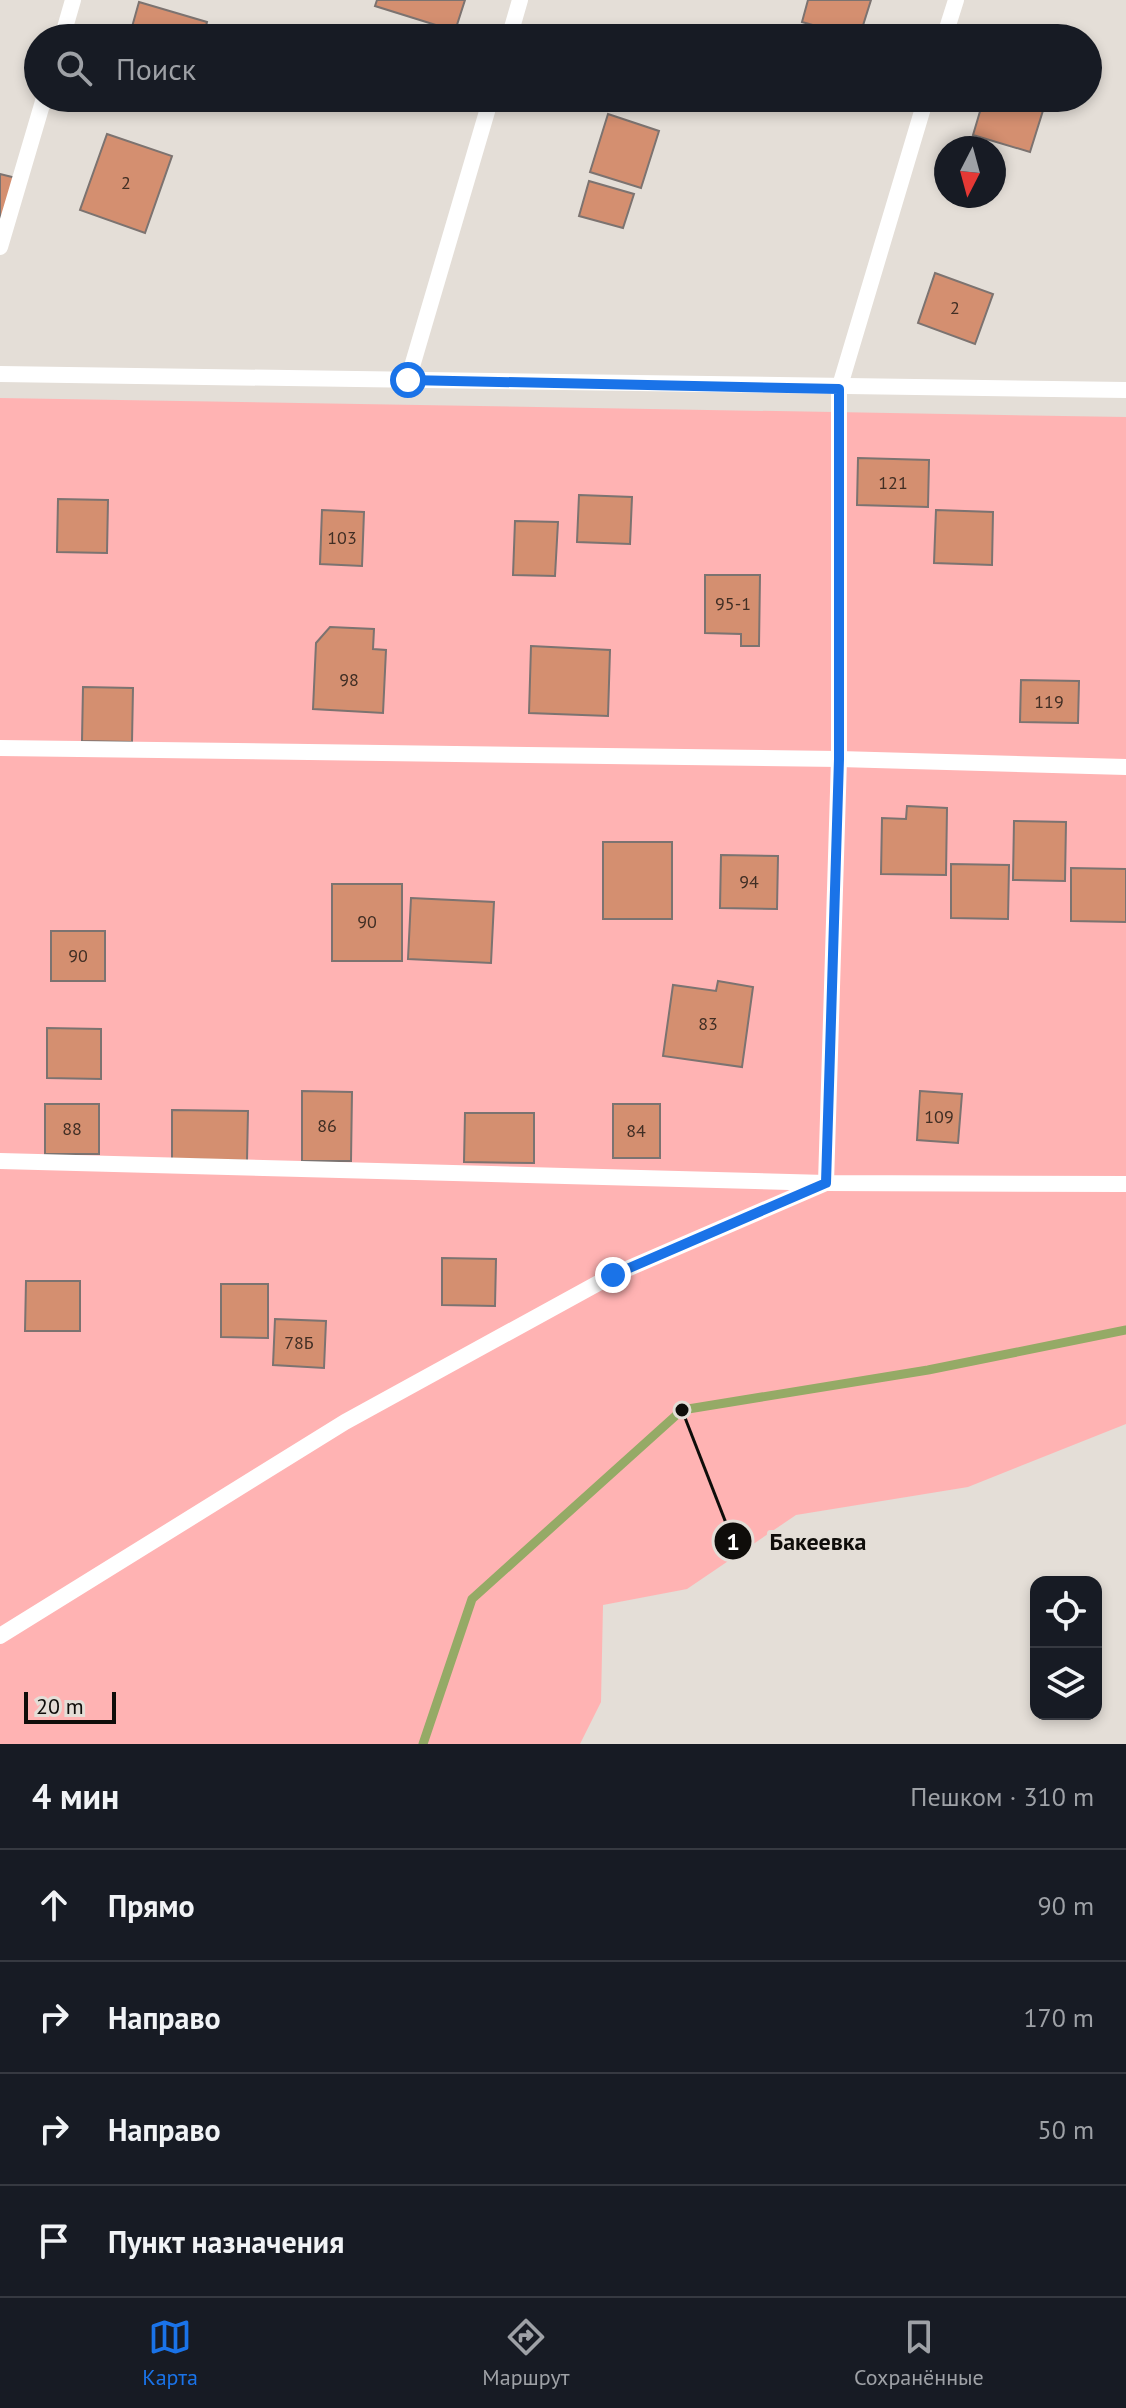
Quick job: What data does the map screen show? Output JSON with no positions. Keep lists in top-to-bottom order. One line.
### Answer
{"places":["Бакеевка"],"house_numbers":["2","2","121","103","95-1","98","119","94","90","90","83","109","86","88","84","78Б"],"scale_bar":"20 m","north":"bottom","page":{"search":"Поиск","scale":"20 m","heading":["4 мин","Пешком · 310 m"],"list":[["Прямо","90 m"],["Направо","170 m"],["Направо","50 m"],"Пункт назначения"],"nav":["Карта","Маршрут","Сохранённые"]}}
